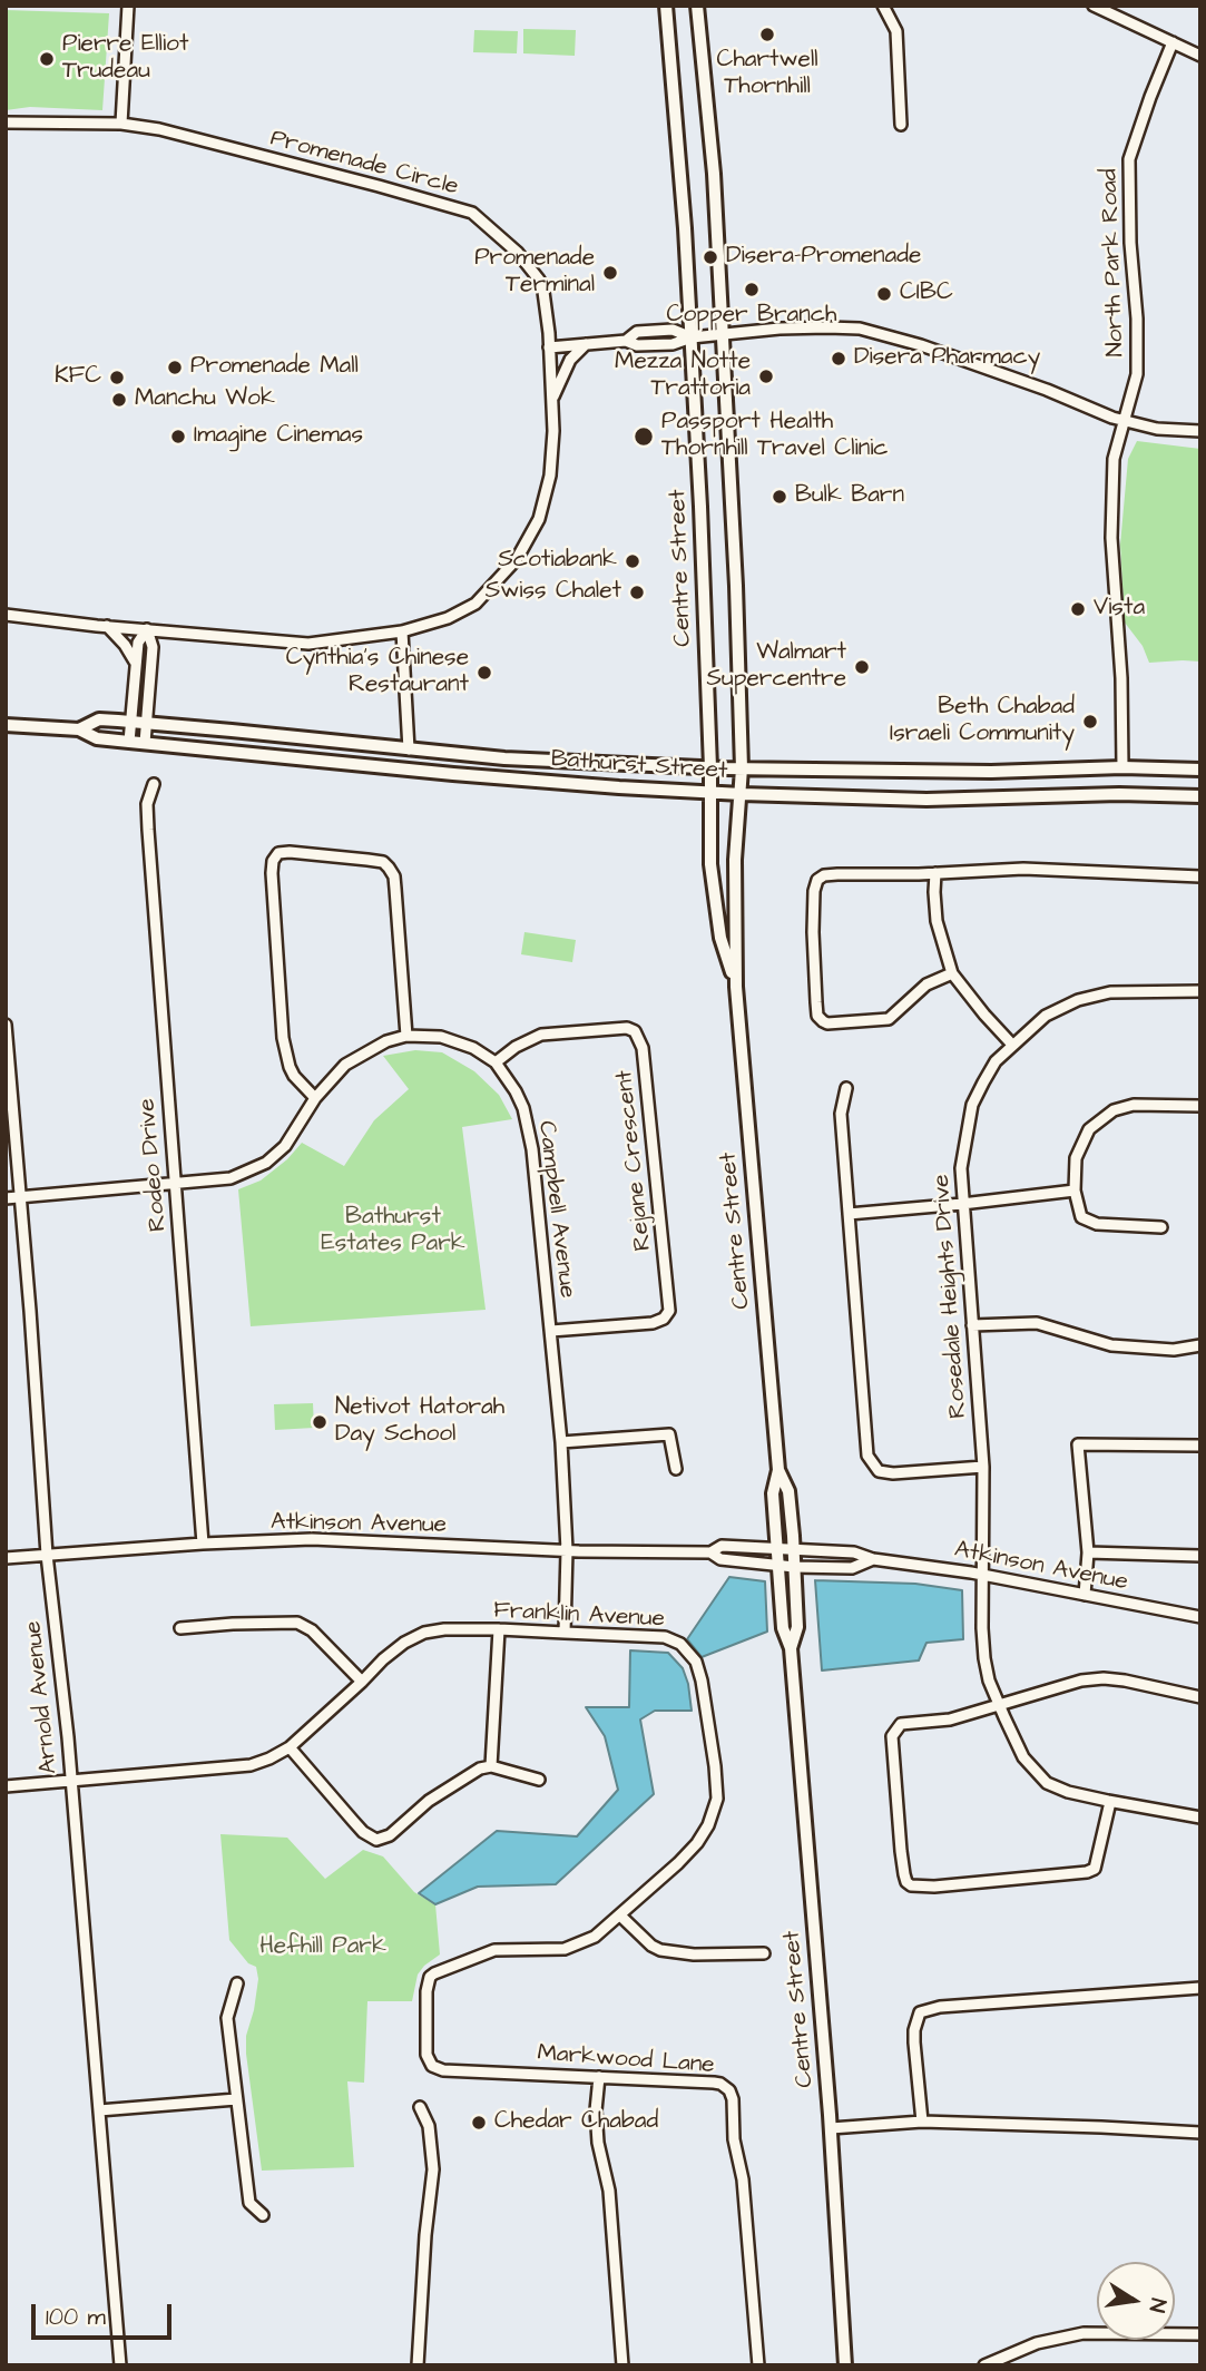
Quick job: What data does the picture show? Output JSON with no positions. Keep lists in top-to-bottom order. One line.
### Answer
{"streets":{"main road":["Centre Street","Bathurst Street"],"street":["Promenade Circle","North Park Road","Rejane Crescent","Rodeo Drive","Campbell Avenue","Rosedale Heights Drive","Atkinson Avenue","Franklin Avenue","Arnold Avenue","Markwood Lane"]},"crossings":[["North Park Road","Bathurst Street"],["Centre Street","Bathurst Street"],["Centre Street","Atkinson Avenue"],["Rejane Crescent","Campbell Avenue"],["Rodeo Drive","Campbell Avenue"],["Rodeo Drive","Atkinson Avenue"],["Campbell Avenue","Atkinson Avenue"],["Campbell Avenue","Franklin Avenue"],["Campbell Avenue","Arnold Avenue"],["Rosedale Heights Drive","Atkinson Avenue"],["Atkinson Avenue","Arnold Avenue"],["Franklin Avenue","Arnold Avenue"],["Franklin Avenue","Markwood Lane"]],"parks":["Bathurst Estates Park","Hefhill Park"],"places":["Chartwell Thornhill","Pierre Elliot Trudeau","Disera-Promenade","Promenade Terminal","Copper Branch","CIBC","Disera Pharmacy","Promenade Mall","Mezza Notte Trattoria","KFC","Manchu Wok","Imagine Cinemas","Passport Health Thornhill Travel Clinic","Bulk Barn","Scotiabank","Swiss Chalet","Vista","Walmart Supercentre","Cynthia's Chinese Restaurant","Beth Chabad Israeli Community","Netivot Hatorah Day School","Chedar Chabad"],"scale_bar":"100 m","north":"right"}
